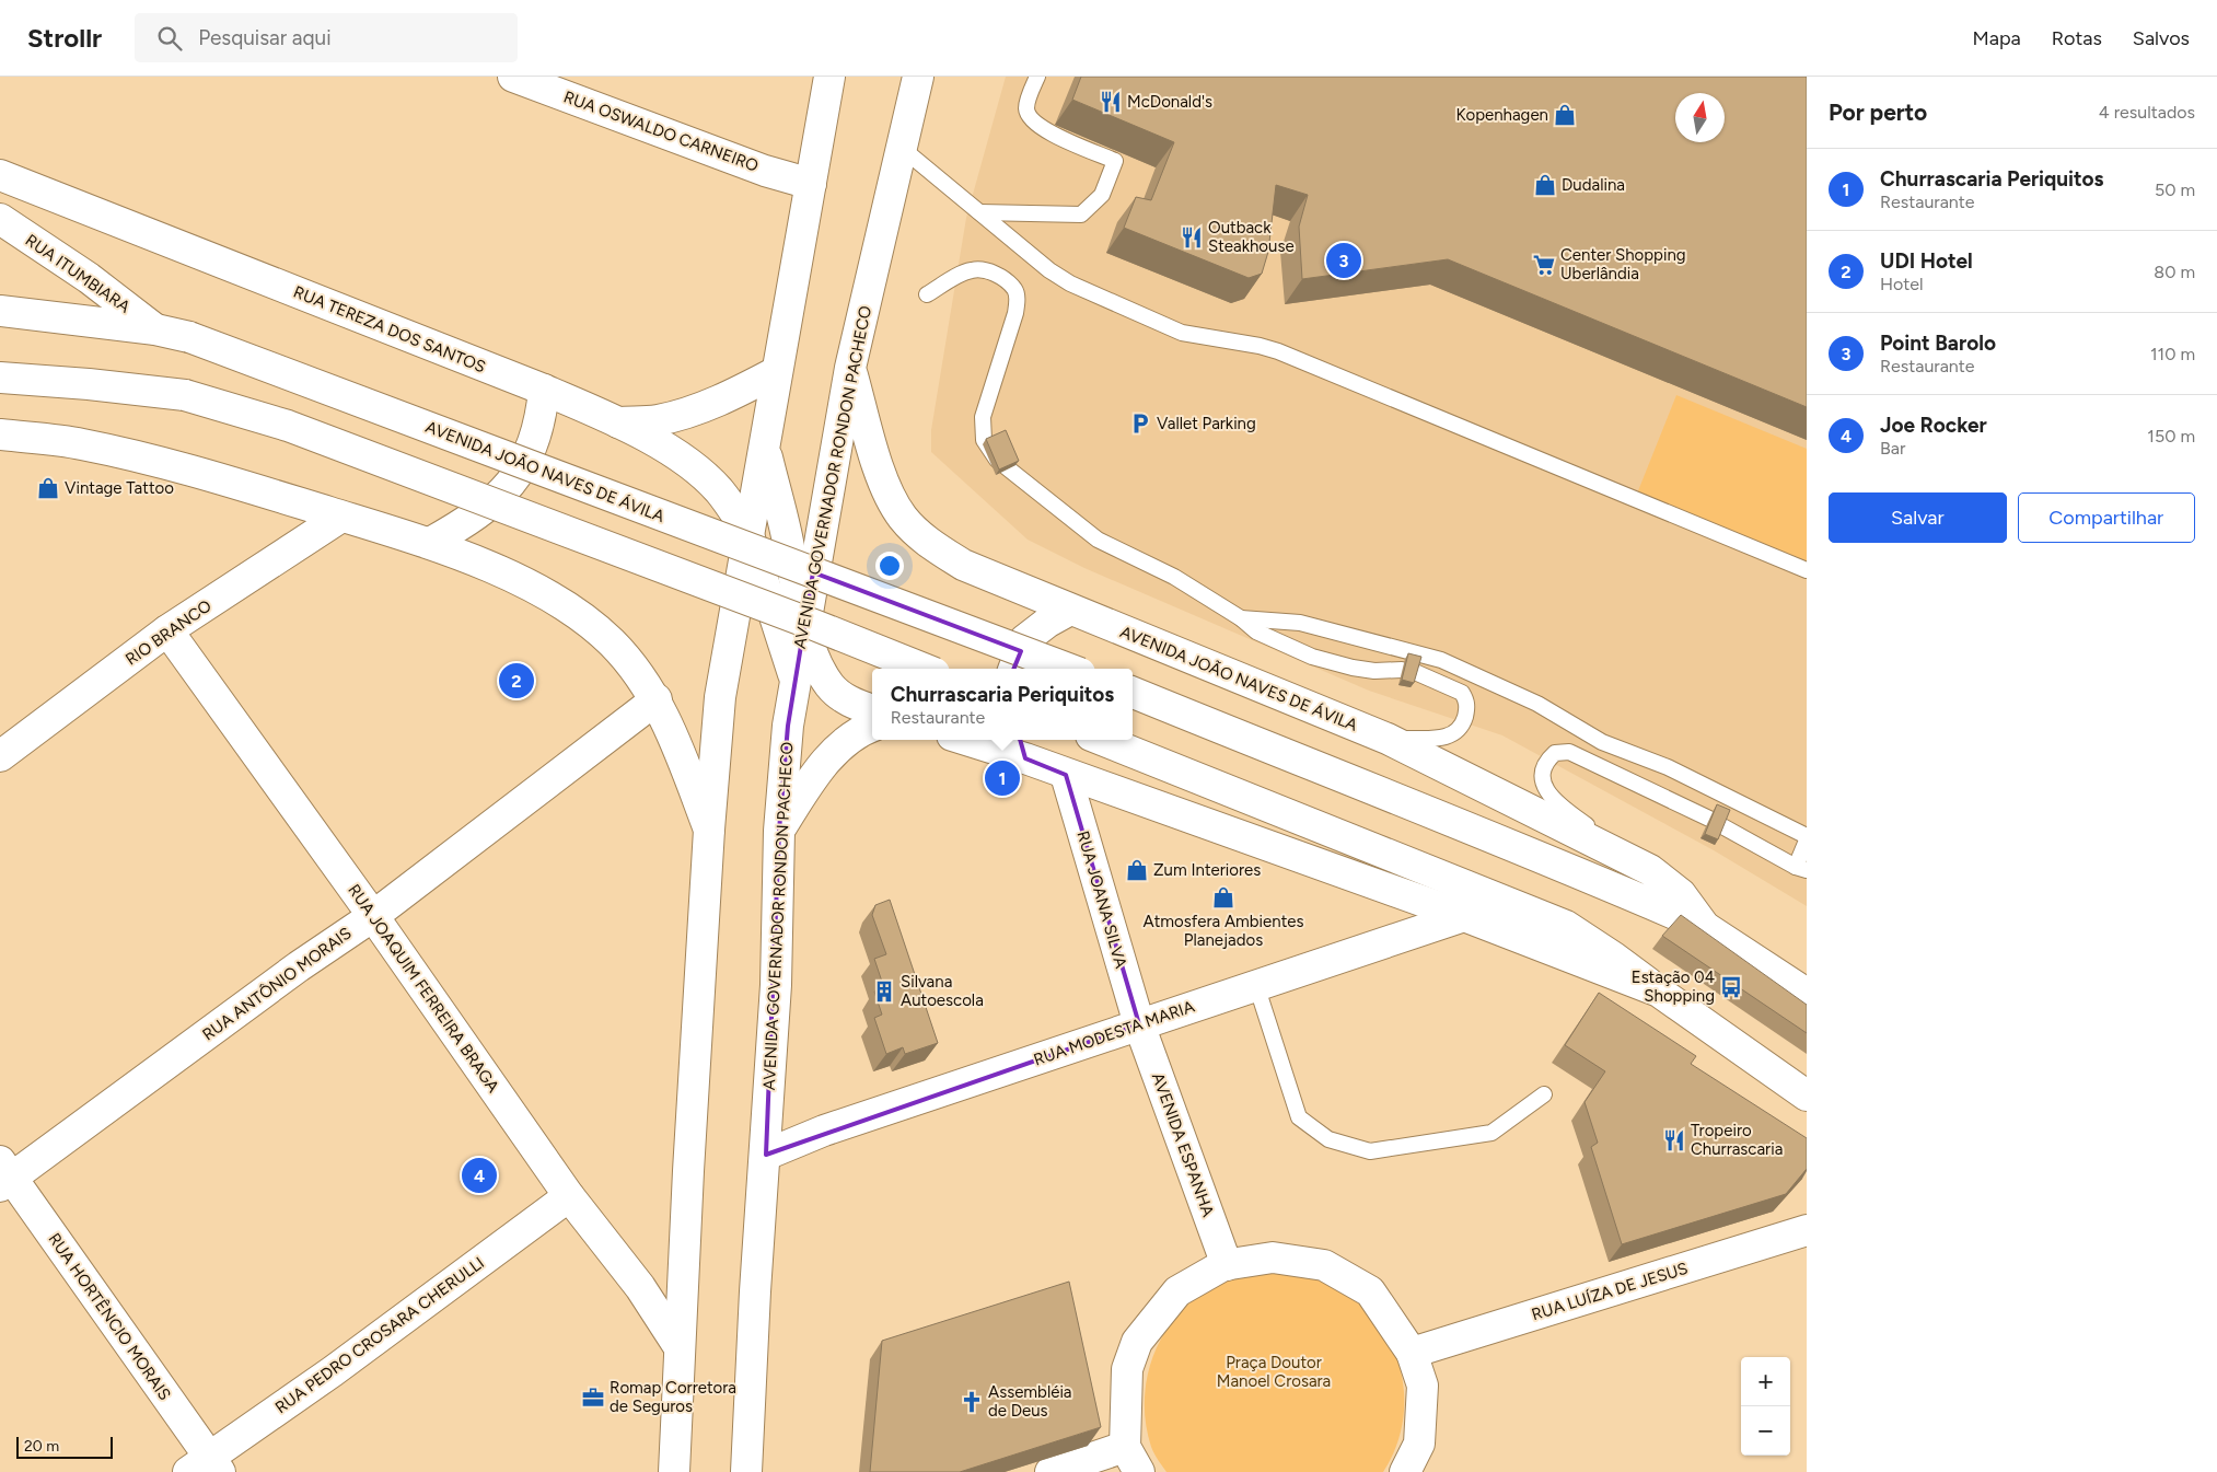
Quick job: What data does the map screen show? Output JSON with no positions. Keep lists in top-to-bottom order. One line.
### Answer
{"streets":{"main road":["RUA OSWALDO CARNEIRO","RUA ITUMBIARA","RUA TEREZA DOS SANTOS","AVENIDA JOÃO NAVES DE ÁVILA","AVENIDA GOVERNADOR RONDON PACHECO","RIO BRANCO","RUA JOANA SILVA","RUA ANTÔNIO MORAIS","RUA JOAQUIM FERREIRA BRAGA","RUA MODESTA MARIA","AVENIDA ESPANHA","RUA LUÍZA DE JESUS","RUA HORTÊNCIO MORAIS","RUA PEDRO CROSARA CHERULLI"]},"crossings":[["RUA ITUMBIARA","AVENIDA JOÃO NAVES DE ÁVILA"],["AVENIDA JOÃO NAVES DE ÁVILA","AVENIDA GOVERNADOR RONDON PACHECO"],["AVENIDA GOVERNADOR RONDON PACHECO","RUA MODESTA MARIA"],["RIO BRANCO","RUA JOAQUIM FERREIRA BRAGA"],["RUA JOANA SILVA","RUA MODESTA MARIA"],["RUA JOANA SILVA","AVENIDA ESPANHA"],["RUA ANTÔNIO MORAIS","RUA JOAQUIM FERREIRA BRAGA"],["RUA ANTÔNIO MORAIS","RUA HORTÊNCIO MORAIS"],["RUA JOAQUIM FERREIRA BRAGA","RUA PEDRO CROSARA CHERULLI"],["RUA MODESTA MARIA","AVENIDA ESPANHA"],["RUA HORTÊNCIO MORAIS","RUA PEDRO CROSARA CHERULLI"]],"parks":["Praça Doutor Manoel Crosara"],"places":{"restaurant":["McDonald's","Outback Steakhouse","Tropeiro Churrascaria"],"shop":["Kopenhagen","Dudalina","Vintage Tattoo","Zum Interiores","Atmosfera Ambientes Planejados"],"supermarket":["Center Shopping Uberlândia"],"parking":["Vallet Parking"],"bus stop":["Estação 04 Shopping"],"building":["Silvana Autoescola"],"office":["Romap Corretora de Seguros"],"church":["Assembléia de Deus"]},"scale_bar":"20 m","north":"top","page":{"header":"Strollr","search":"Pesquisar aqui","nav":["Mapa","Rotas","Salvos"],"heading":["Por perto","4 resultados"],"list":[{"mark":"1","name":"Churrascaria Periquitos","note":"Restaurante","value":"50 m"},{"mark":"2","name":"UDI Hotel","note":"Hotel","value":"80 m"},{"mark":"3","name":"Point Barolo","note":"Restaurante","value":"110 m"},{"mark":"4","name":"Joe Rocker","note":"Bar","value":"150 m"}],"pins":["3","2","1","4"],"buttons":["Salvar","Compartilhar"],"popup":["Churrascaria Periquitos","Restaurante"],"map_buttons":["+","−"],"scale":"20 m"}}
